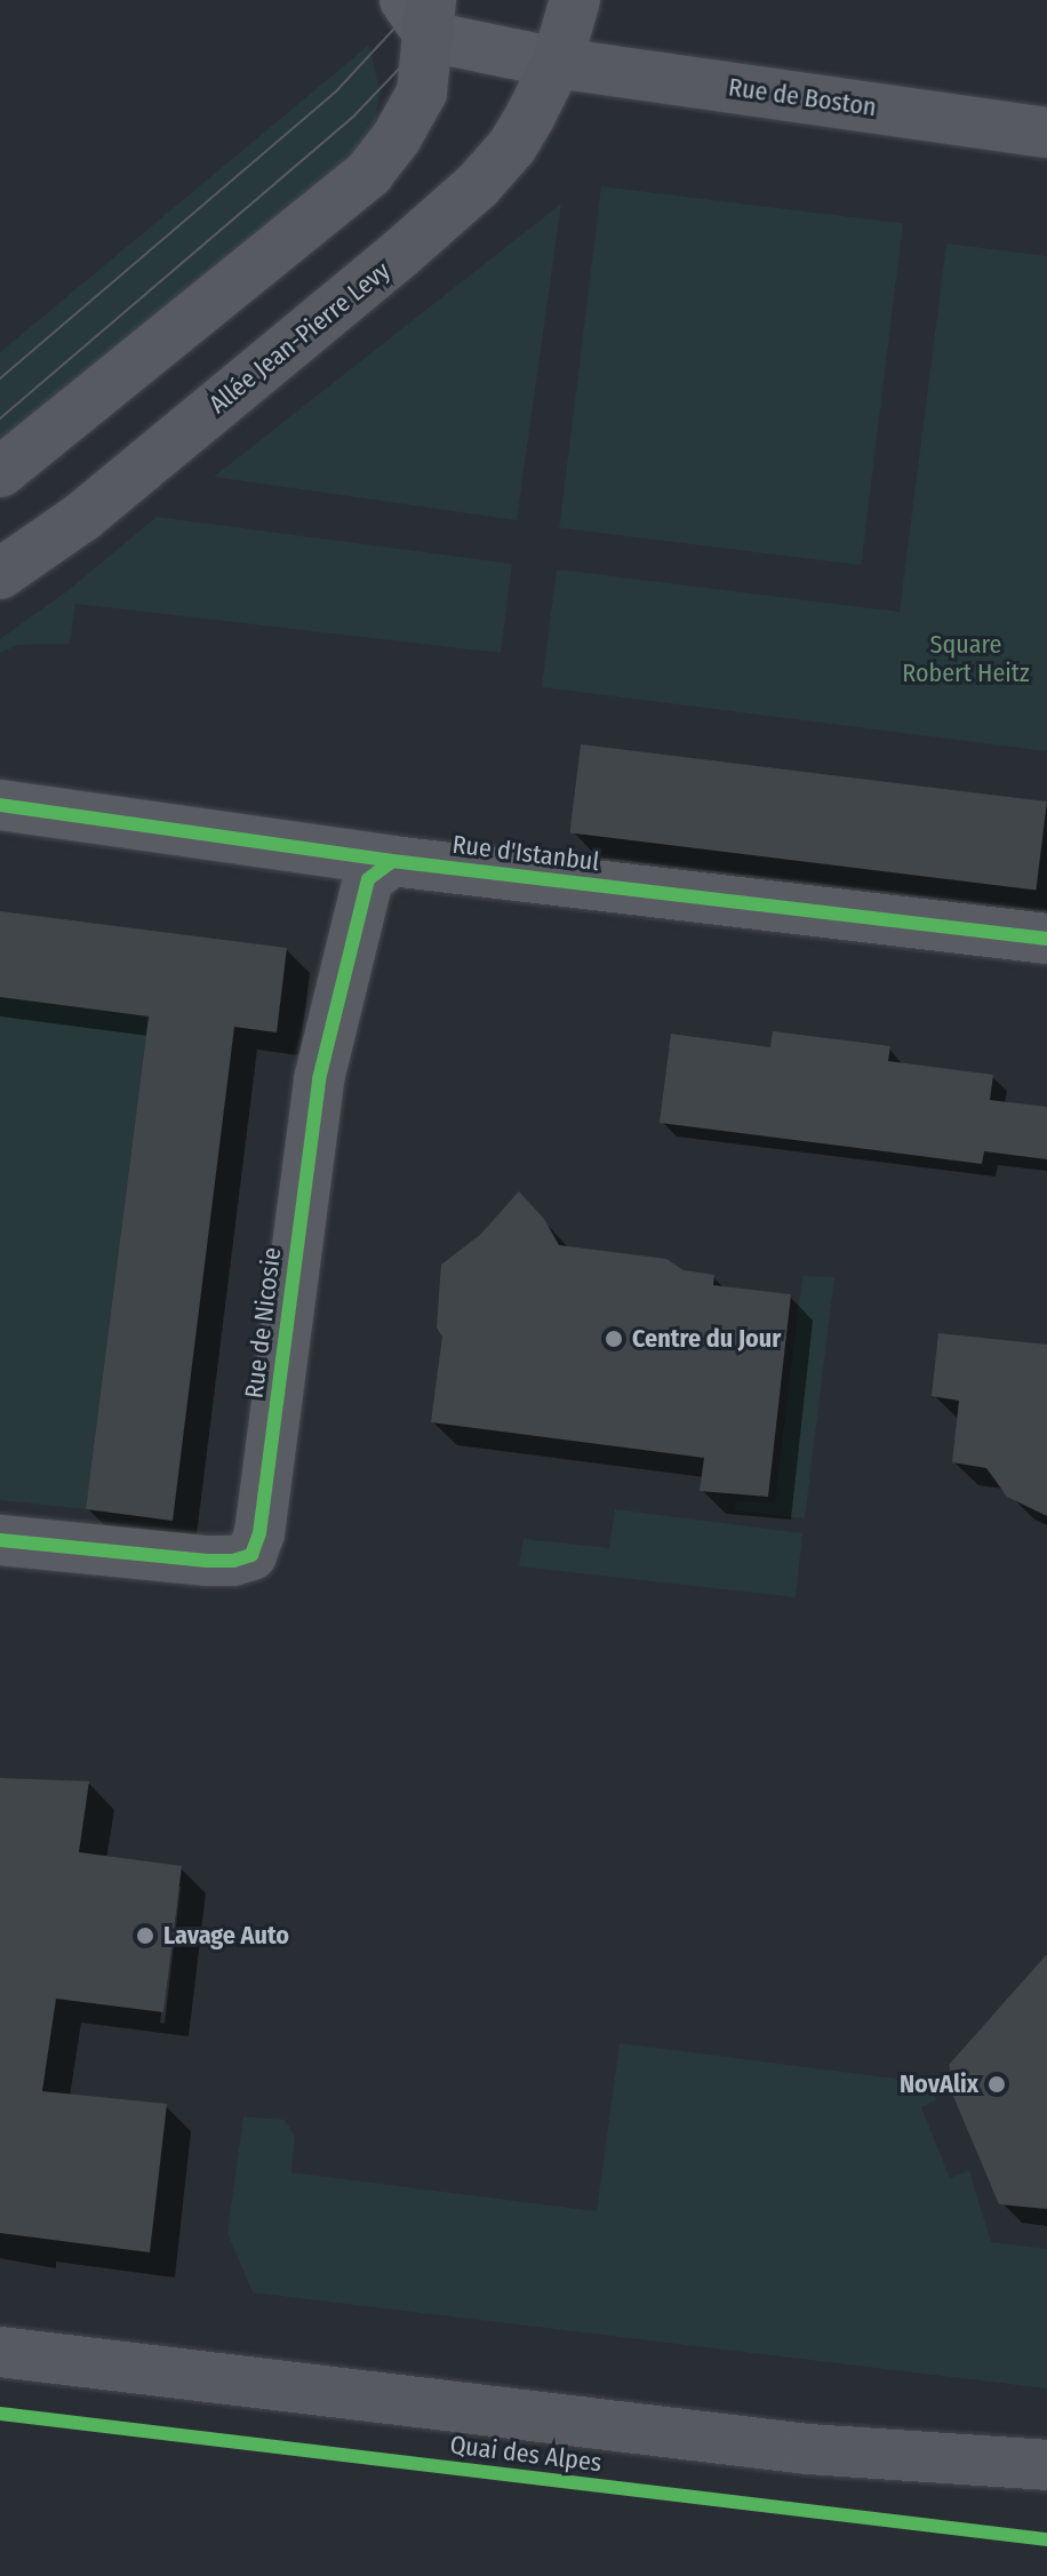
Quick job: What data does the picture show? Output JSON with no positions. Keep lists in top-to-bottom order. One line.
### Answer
{"streets":{"street":["Rue de Boston","Allée Jean-Pierre Levy","Rue d'Istanbul","Rue de Nicosie","Quai des Alpes"]},"crossings":[["Rue de Boston","Allée Jean-Pierre Levy"],["Rue d'Istanbul","Rue de Nicosie"]],"parks":["Square Robert Heitz"],"places":["Centre du Jour","Lavage Auto","NovAlix"]}
